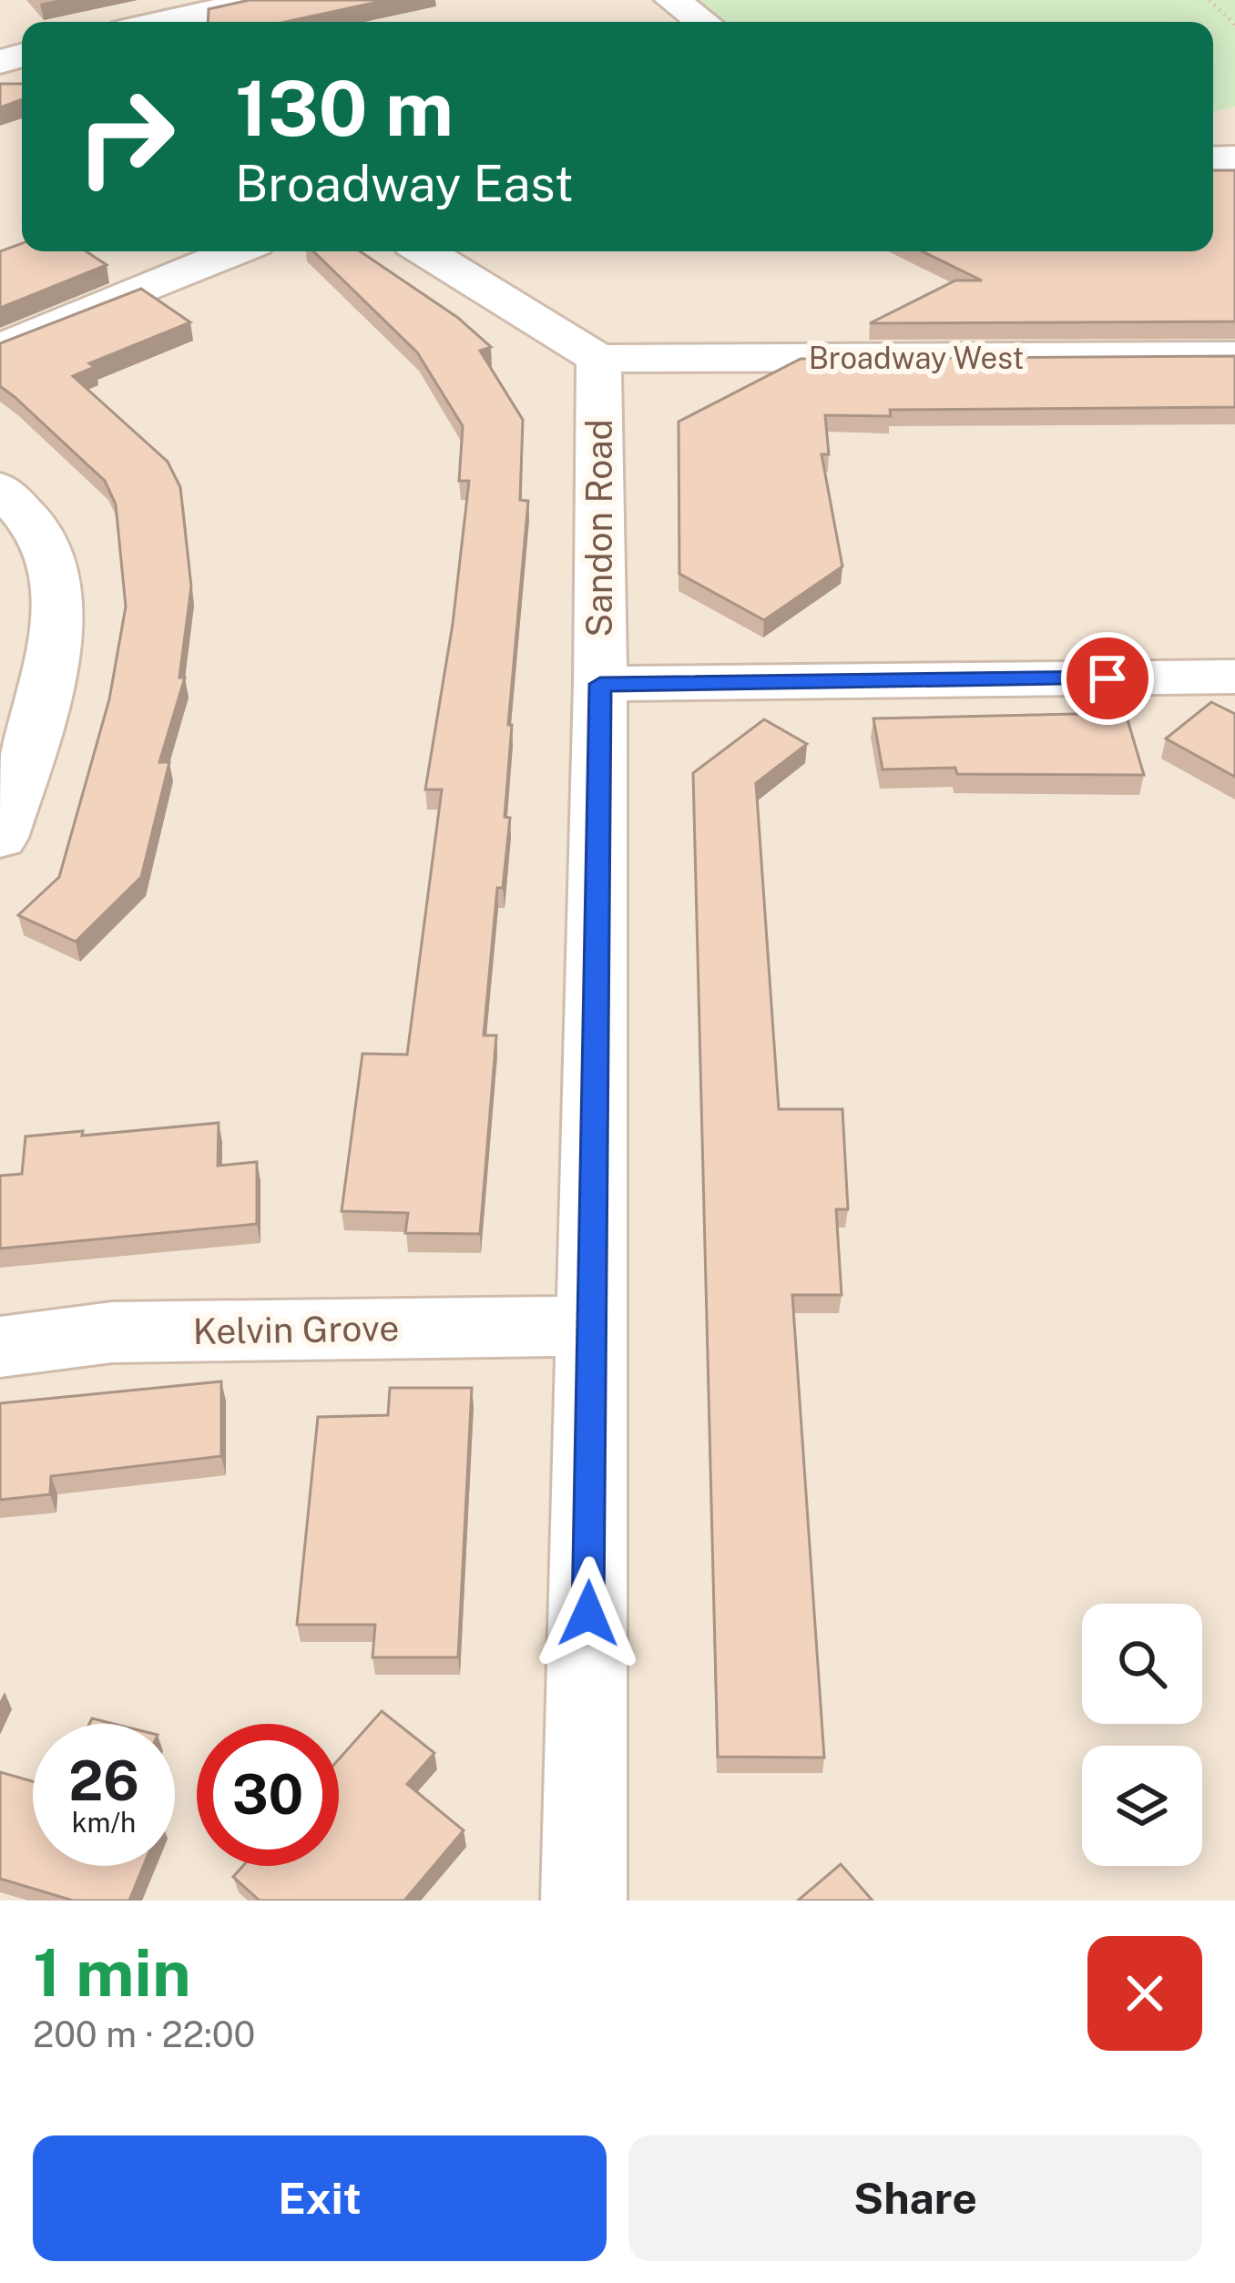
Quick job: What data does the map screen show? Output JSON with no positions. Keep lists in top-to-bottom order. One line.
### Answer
{"streets":{"street":["Broadway West","Sandon Road","Kelvin Grove"]},"crossings":[["Broadway West","Sandon Road"],["Sandon Road","Kelvin Grove"]],"page":{"turn":["130 m","Broadway East"],"speed":"26 km/h","limit":"30","heading":["1 min","200 m · 22:00"],"buttons":["Exit","Share"]}}
